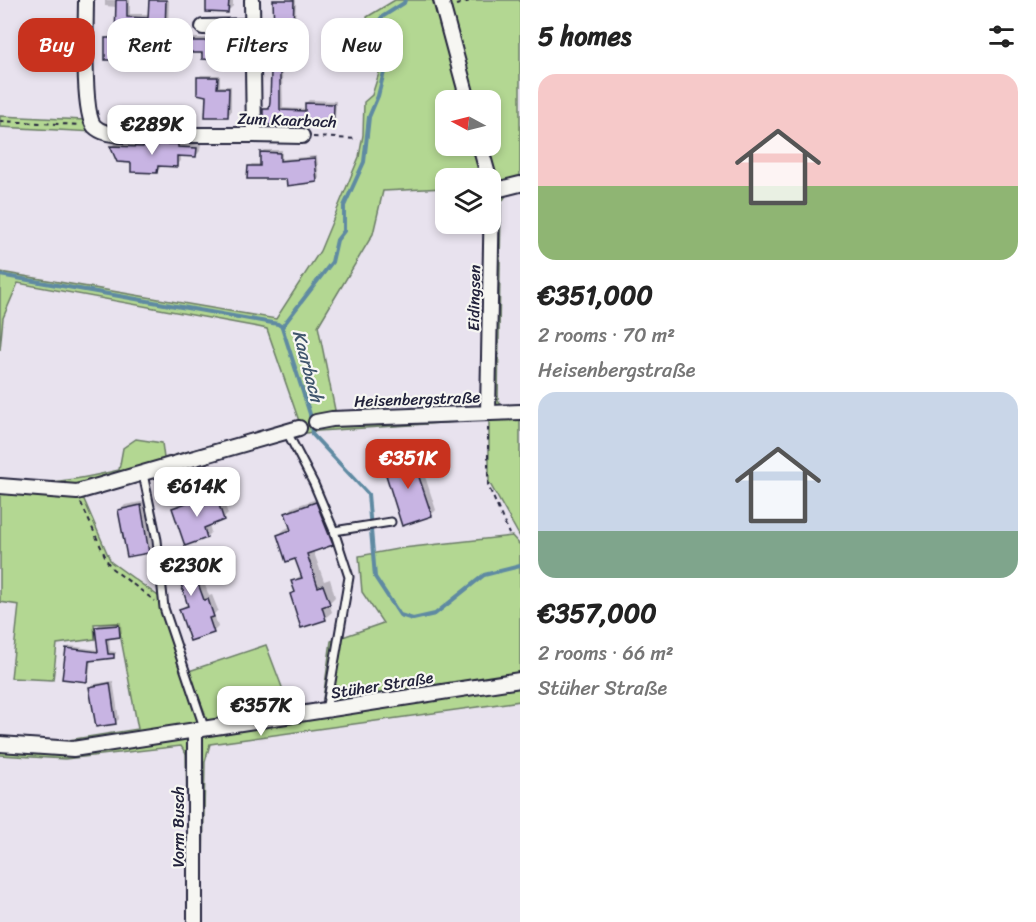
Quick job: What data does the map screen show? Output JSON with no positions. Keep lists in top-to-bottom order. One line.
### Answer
{"streets":{"street":["Zum Kaarbach","Eidingsen","Heisenbergstraße","Stüher Straße","Vorm Busch"]},"crossings":[["Eidingsen","Heisenbergstraße"],["Stüher Straße","Vorm Busch"]],"water":["Kaarbach"],"north":"left","page":{"heading":"5 homes","chip":["Buy","Rent","Filters","New"],"list":[{"name":"€351,000","note":"2 rooms · 70 m² · Heisenbergstraße"},{"name":"€357,000","note":"2 rooms · 66 m² · Stüher Straße"}],"price":["€289K","€351K","€614K","€230K","€357K"]}}
